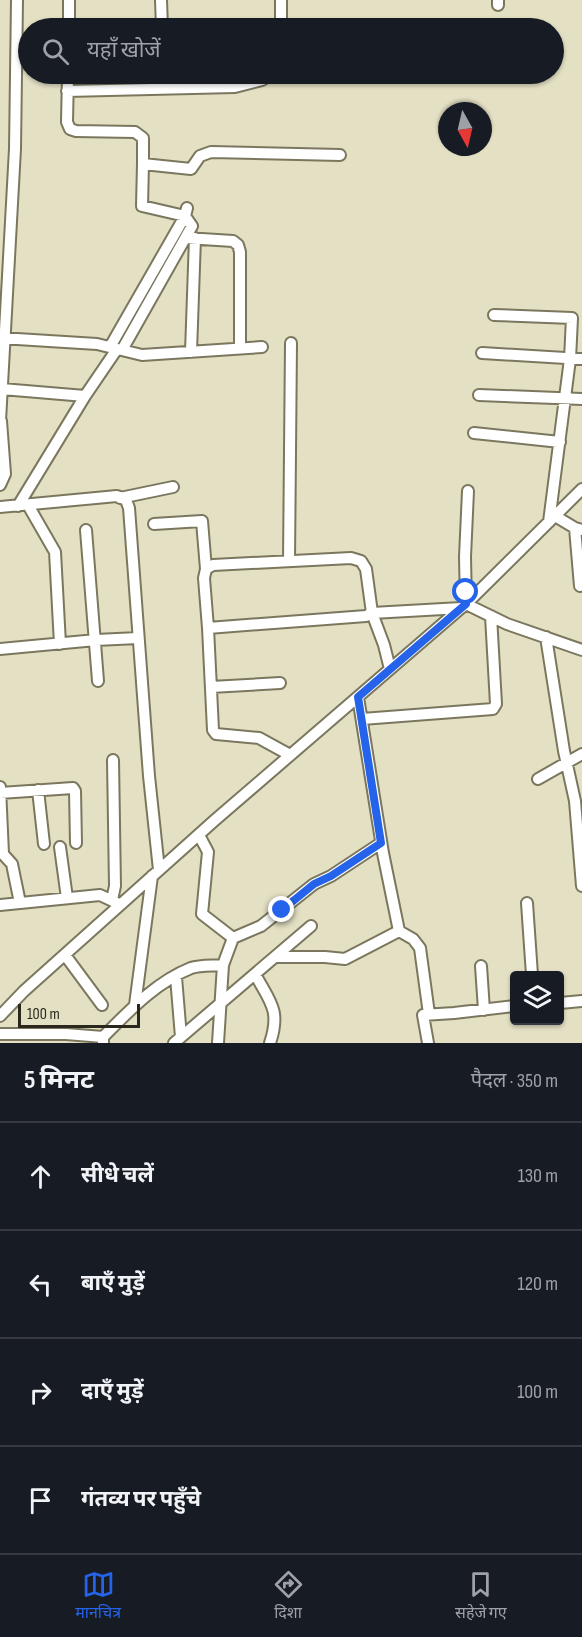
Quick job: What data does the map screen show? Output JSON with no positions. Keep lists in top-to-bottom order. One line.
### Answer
{"scale_bar":"100 m","north":"bottom","page":{"search":"यहाँ खोजें","scale":"100 m","heading":["5 मिनट","पैदल · 350 m"],"list":[["सीधे चलें","130 m"],["बाएँ मुड़ें","120 m"],["दाएँ मुड़ें","100 m"],"गंतव्य पर पहुँचे"],"nav":["मानचित्र","दिशा","सहेजे गए"]}}
